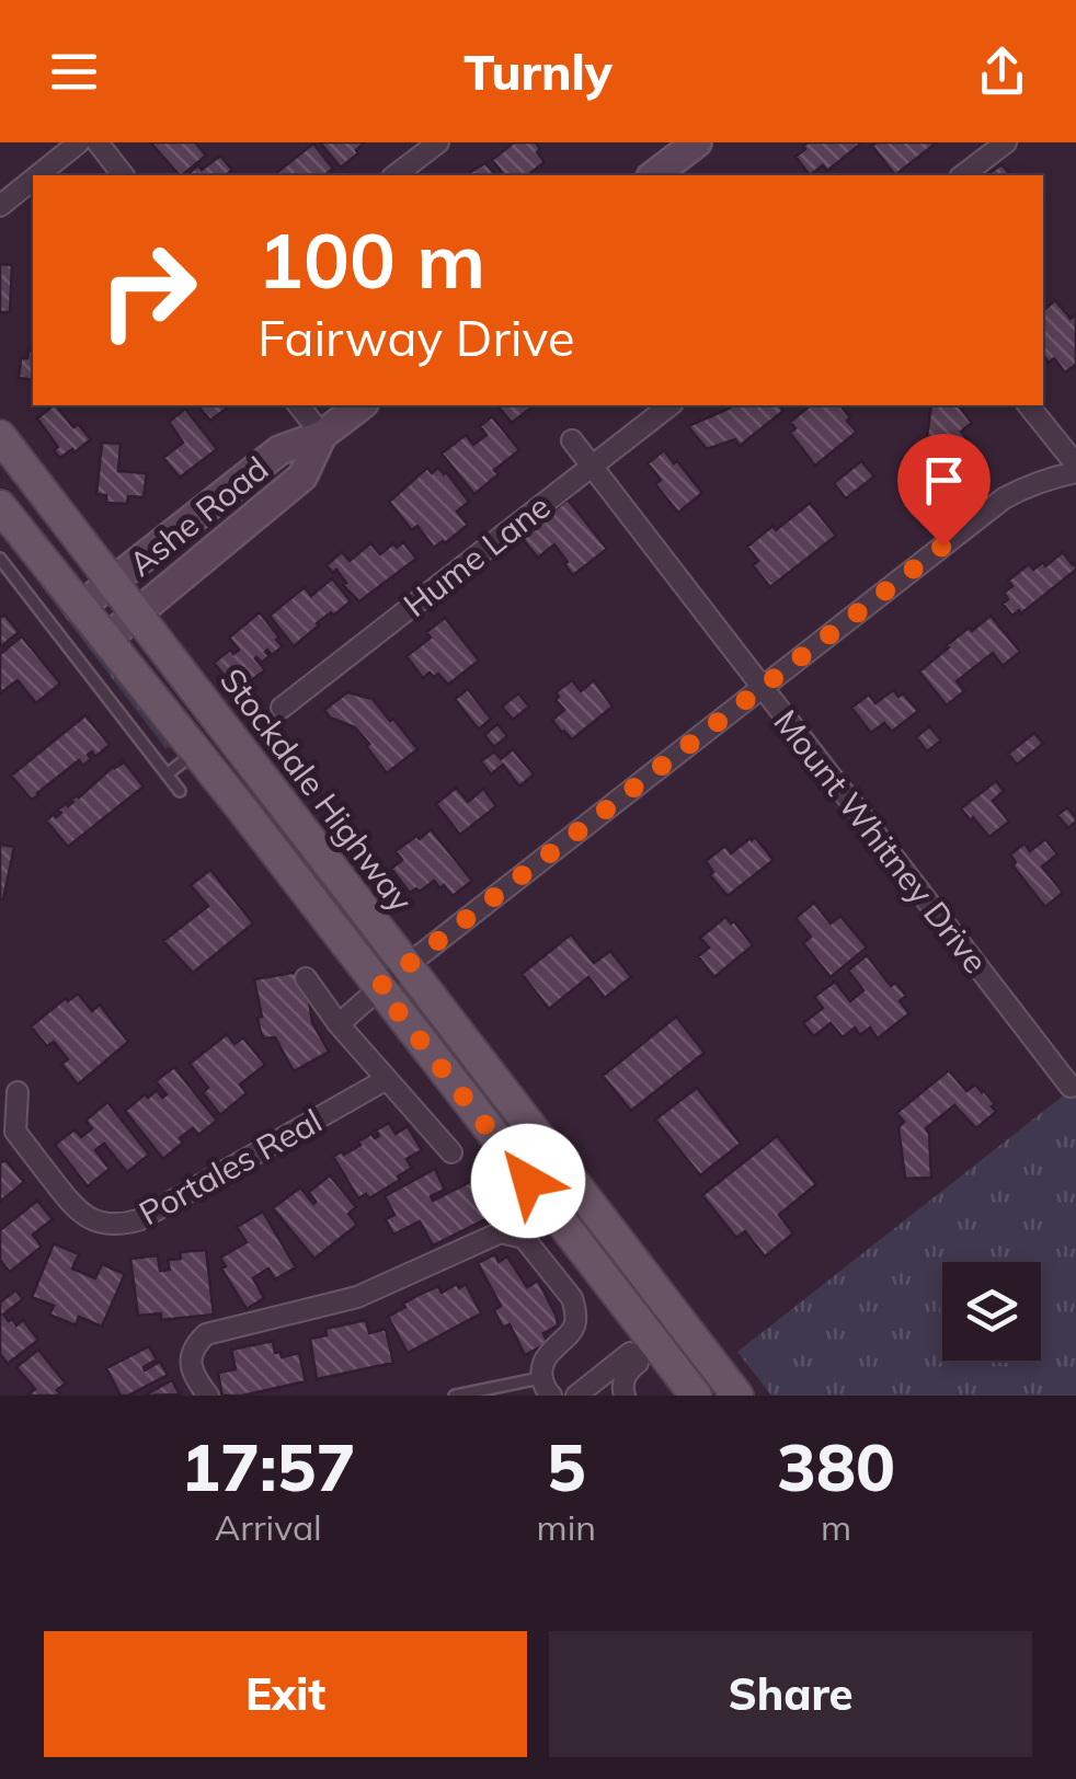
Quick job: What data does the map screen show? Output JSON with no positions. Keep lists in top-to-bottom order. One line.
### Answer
{"streets":{"main road":["Stockdale Highway"],"street":["Ashe Road","Hume Lane","Mount Whitney Drive","Portales Real"]},"crossings":[["Ashe Road","Stockdale Highway"],["Hume Lane","Mount Whitney Drive"]],"page":{"header":"Turnly","turn":["100 m","Fairway Drive"],"eta":["17:57","Arrival","5","min","380","m"],"buttons":["Exit","Share"]}}
